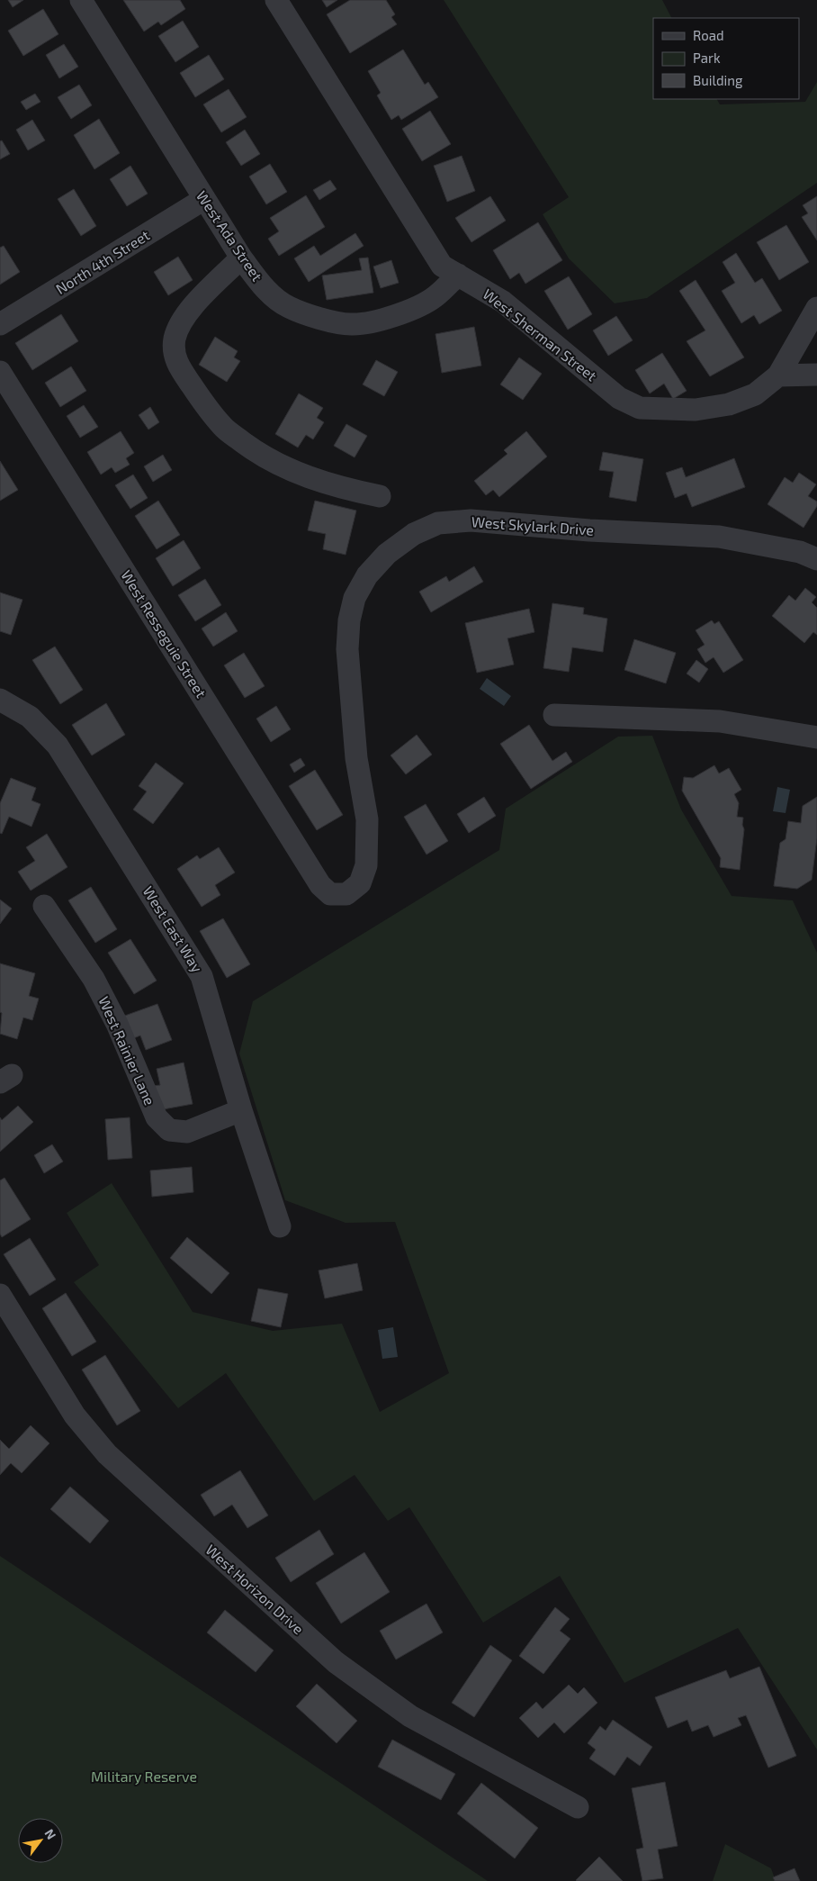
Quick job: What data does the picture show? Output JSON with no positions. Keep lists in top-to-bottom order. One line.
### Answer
{"streets":{"street":["West Ada Street","North 4th Street","West Sherman Street","West Skylark Drive","West Resseguie Street","West East Way","West Rainier Lane","West Horizon Drive"]},"crossings":[["West Ada Street","North 4th Street"],["West Ada Street","West Sherman Street"],["West Skylark Drive","West Resseguie Street"],["West East Way","West Rainier Lane"]],"parks":["Military Reserve"],"legend":["Road","Park","Building"],"north":"top right"}
